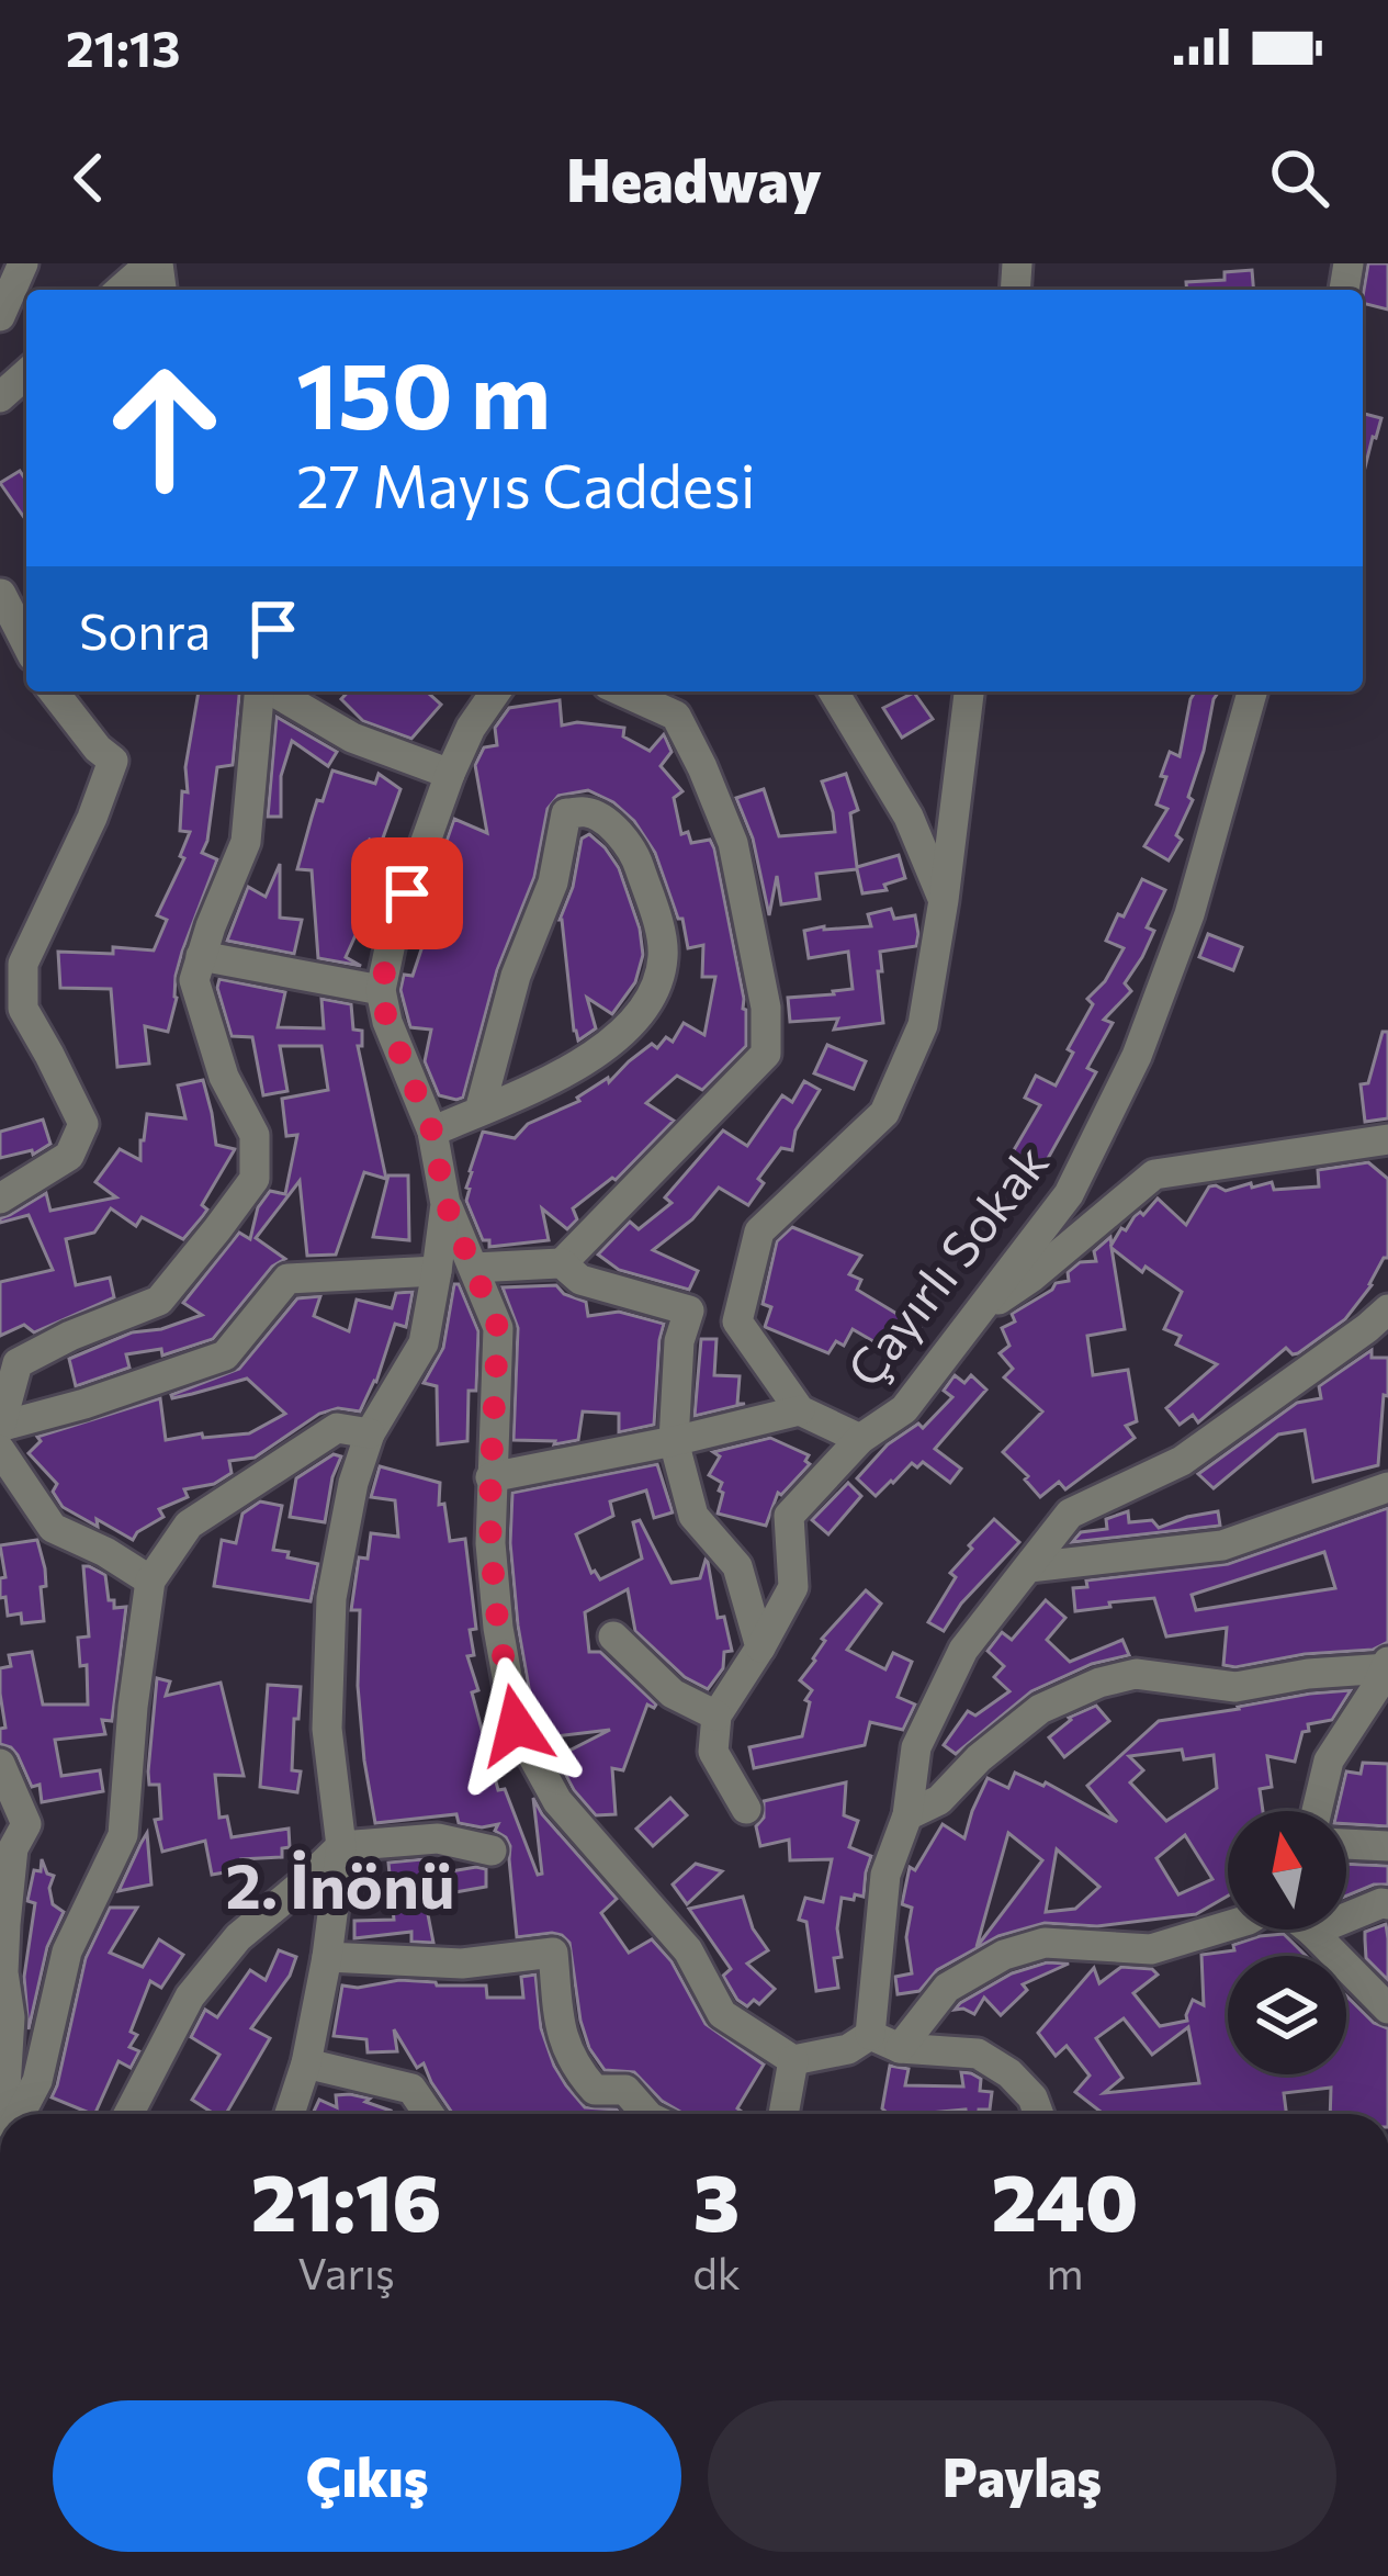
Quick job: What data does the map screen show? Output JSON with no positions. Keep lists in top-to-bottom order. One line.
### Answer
{"streets":{"street":["Çayırlı Sokak"]},"districts":["2. İnönü"],"north":"top","page":{"status":"21:13","header":"Headway","turn":["150 m","27 Mayıs Caddesi"],"then":"Sonra","eta":["21:16","Varış","3","dk","240","m"],"buttons":["Çıkış","Paylaş"]}}
